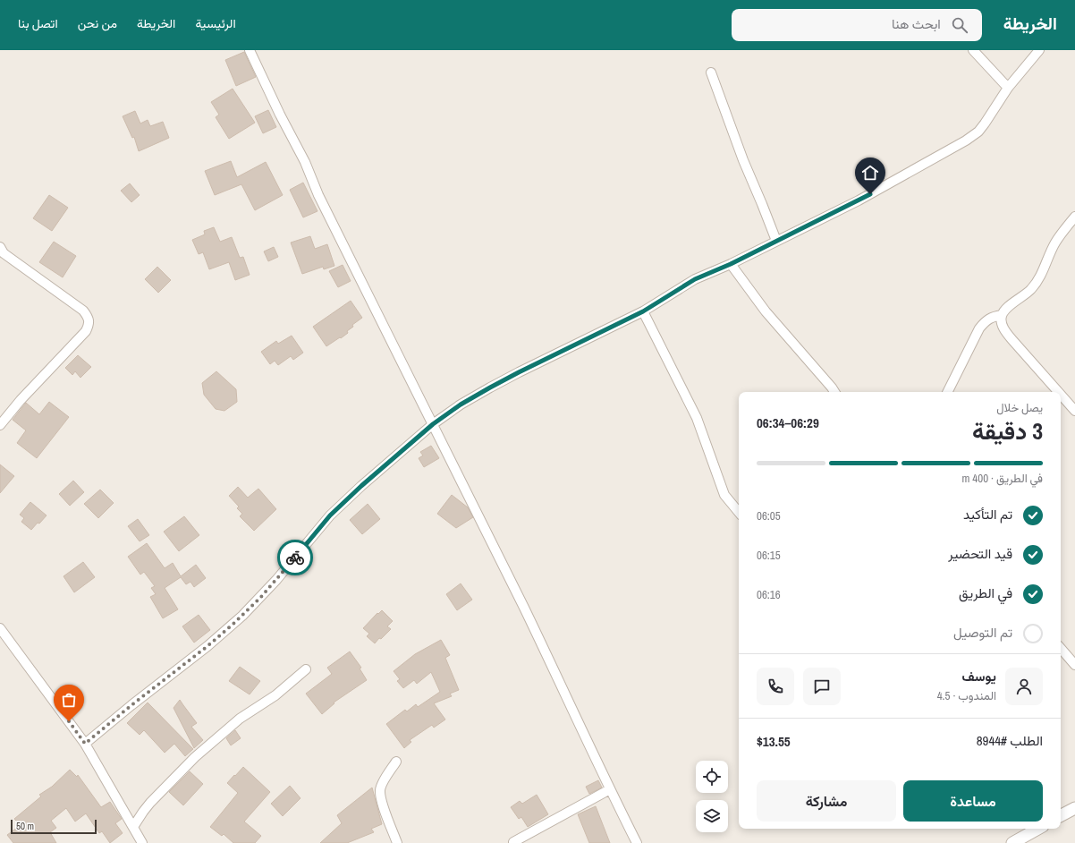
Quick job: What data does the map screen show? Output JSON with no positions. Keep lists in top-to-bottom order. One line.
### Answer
{"scale_bar":"50 m","page":{"header":"الخريطة","search":"ابحث هنا","nav":["الرئيسية","الخريطة","من نحن","اتصل بنا"],"heading":["3 دقيقة","يصل خلال","06:29–06:34"],"panel":["يوسف","المندوب · 4.5","الطلب #8944","$13.55"],"bar":"في الطريق · 400 m","list":[["تم التأكيد","06:05"],["قيد التحضير","06:15"],["في الطريق","06:16"],"تم التوصيل"],"buttons":["مساعدة","مشاركة"],"scale":"50 m"}}
